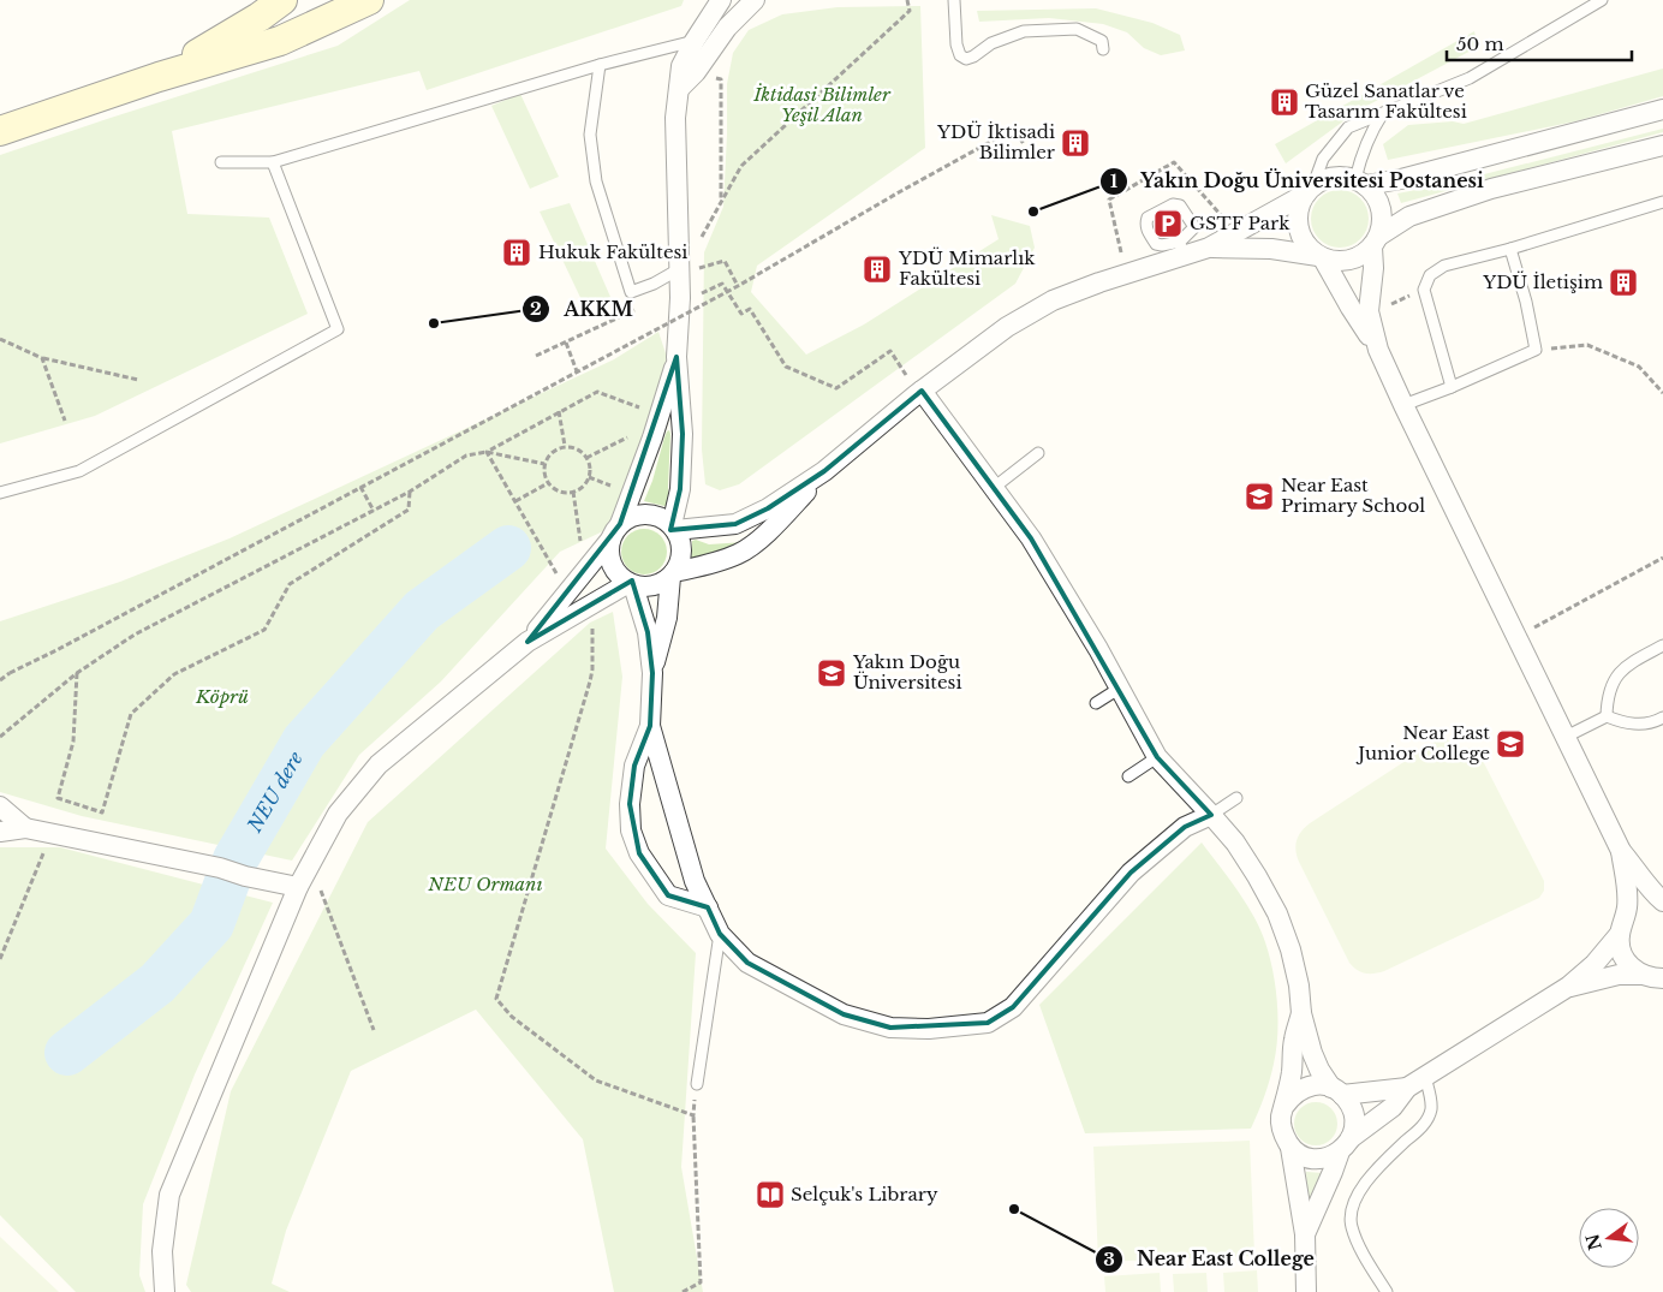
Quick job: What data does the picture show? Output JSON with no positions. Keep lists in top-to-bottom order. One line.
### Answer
{"water":["NEU dere"],"parks":["İktidasi Bilimler Yeşil Alan","Köprü","NEU Ormanı"],"places":{"building":["Güzel Sanatlar ve Tasarım Fakültesi","YDÜ İktisadi Bilimler","Hukuk Fakültesi","YDÜ Mimarlık Fakültesi","YDÜ İletişim"],"other":["Yakın Doğu Üniversitesi Postanesi","AKKM","Near East College"],"parking":["GSTF Park"],"school or university":["Near East Primary School","Yakın Doğu Üniversitesi","Near East Junior College"],"library":["Selçuk's Library"]},"scale_bar":"50 m","north":"left"}
